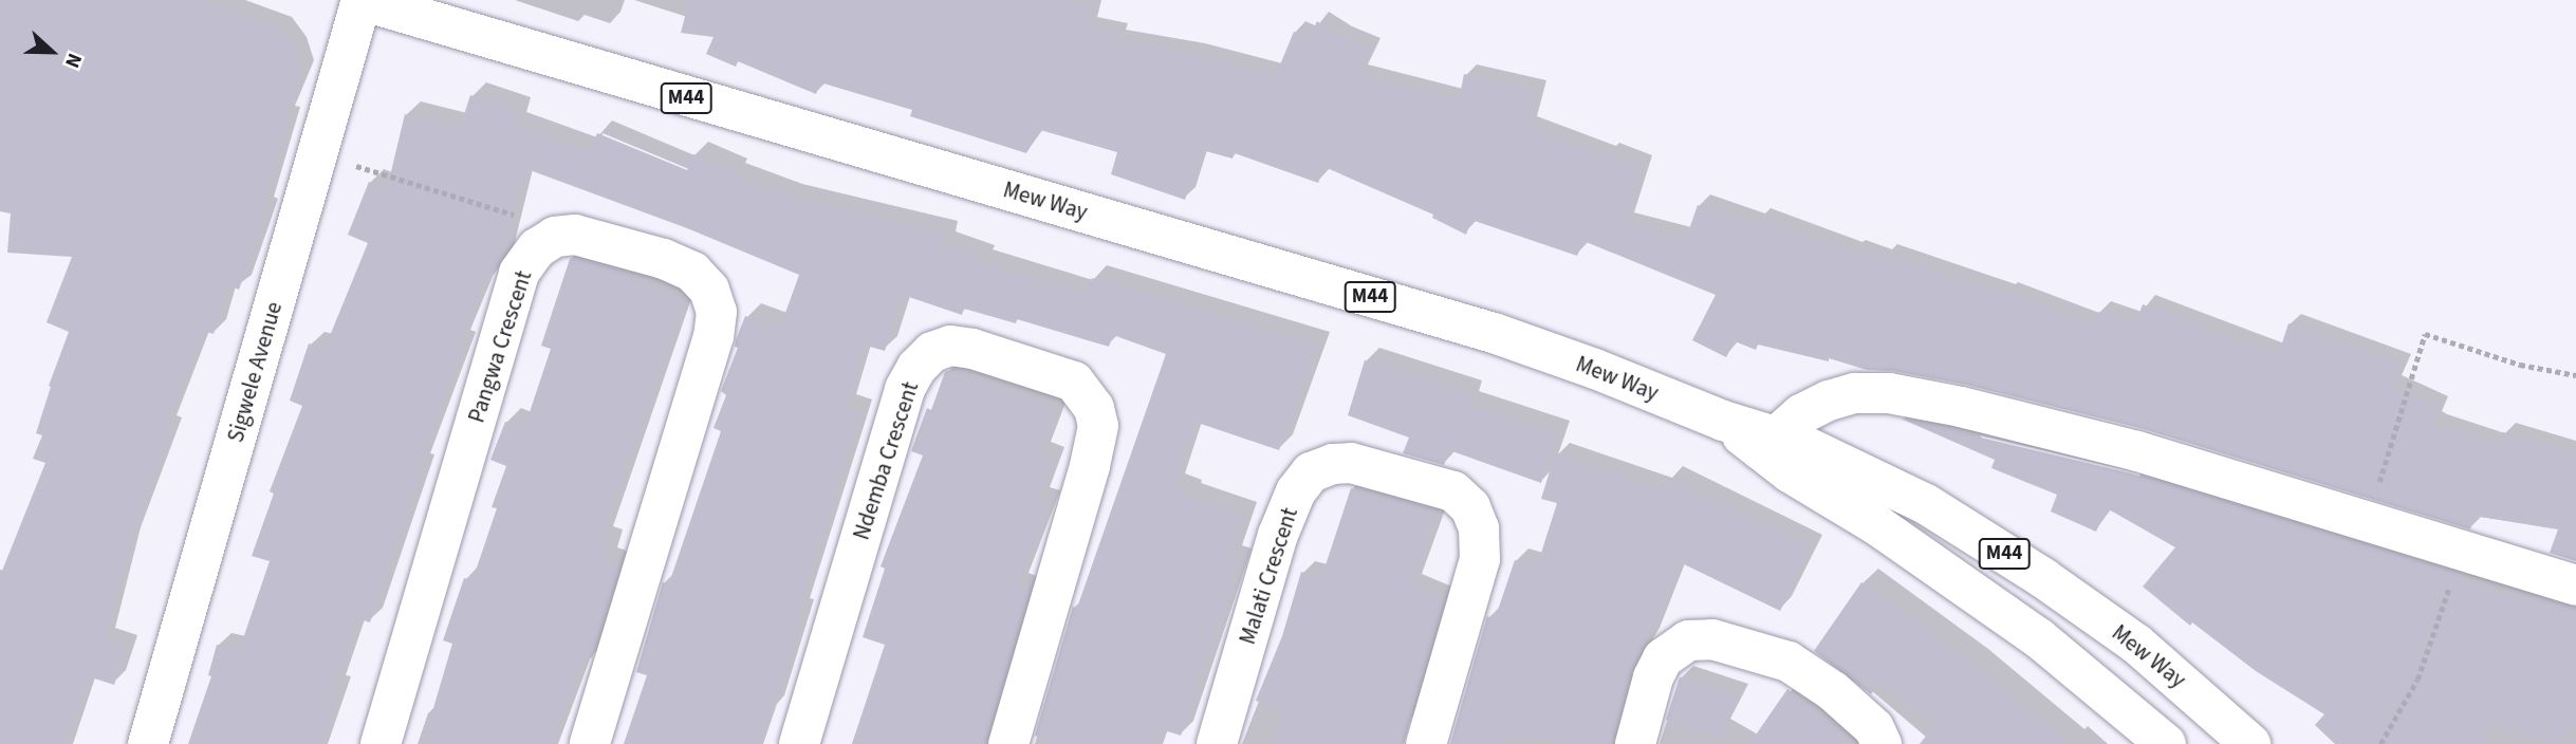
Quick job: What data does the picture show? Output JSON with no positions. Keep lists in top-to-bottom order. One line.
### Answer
{"streets":{"street":["M44","Mew Way","Pangwa Crescent","Sigwele Avenue","Ndemba Crescent","Malati Crescent"]},"crossings":[["Mew Way","Sigwele Avenue"]],"north":"right"}
